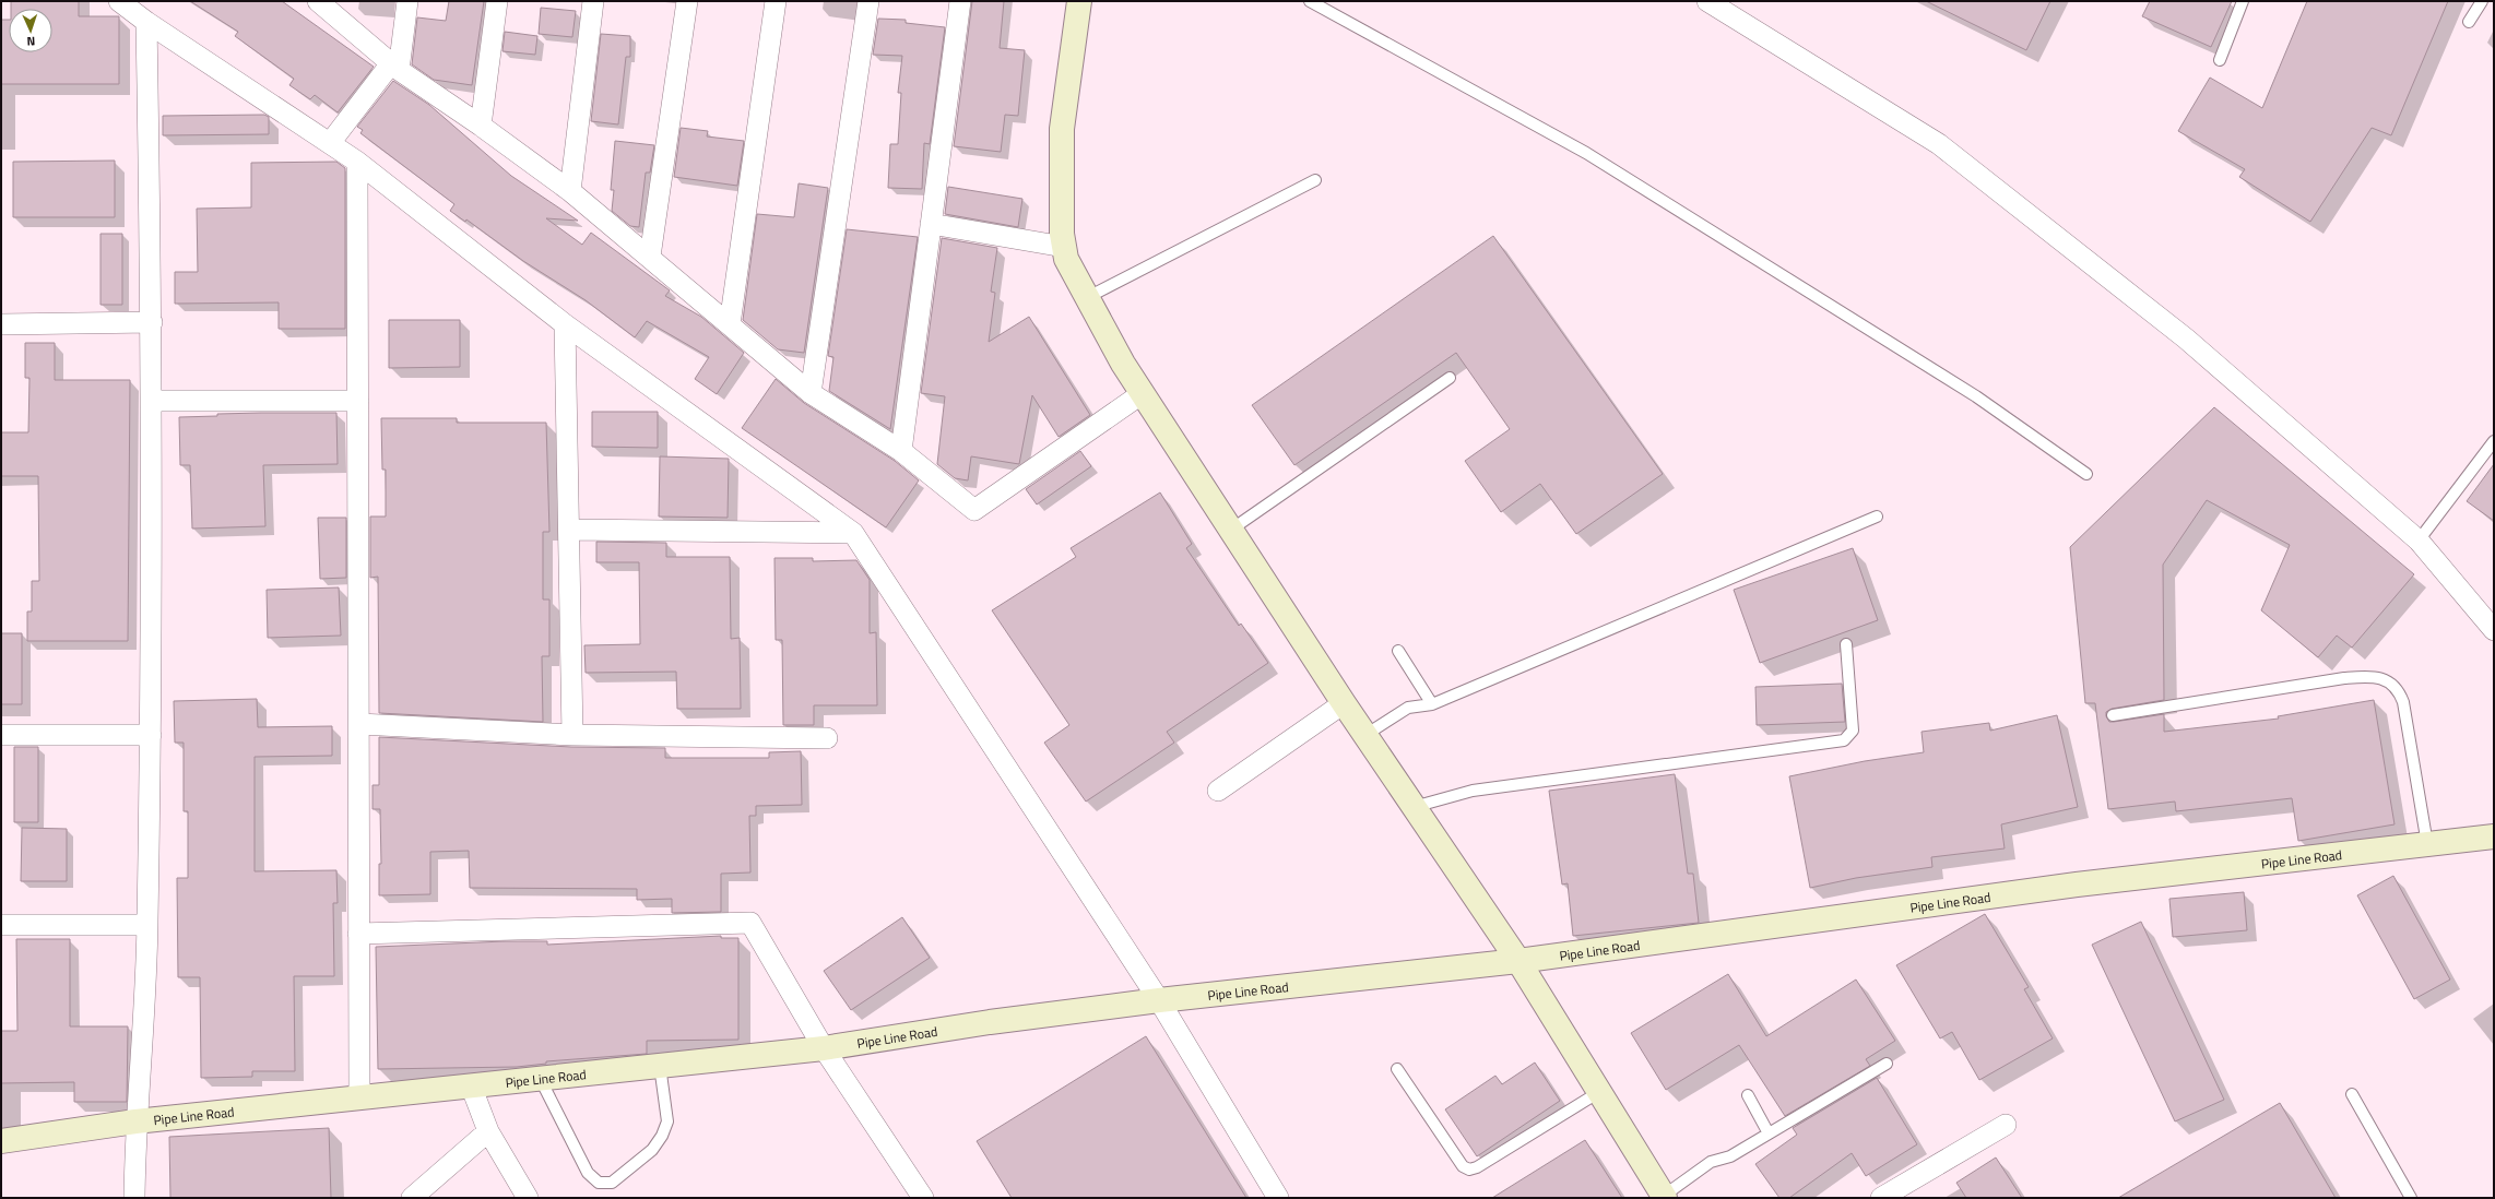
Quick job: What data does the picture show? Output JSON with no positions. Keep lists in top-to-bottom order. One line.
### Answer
{"streets":{"street":["Pipe Line Road"]},"north":"bottom"}
